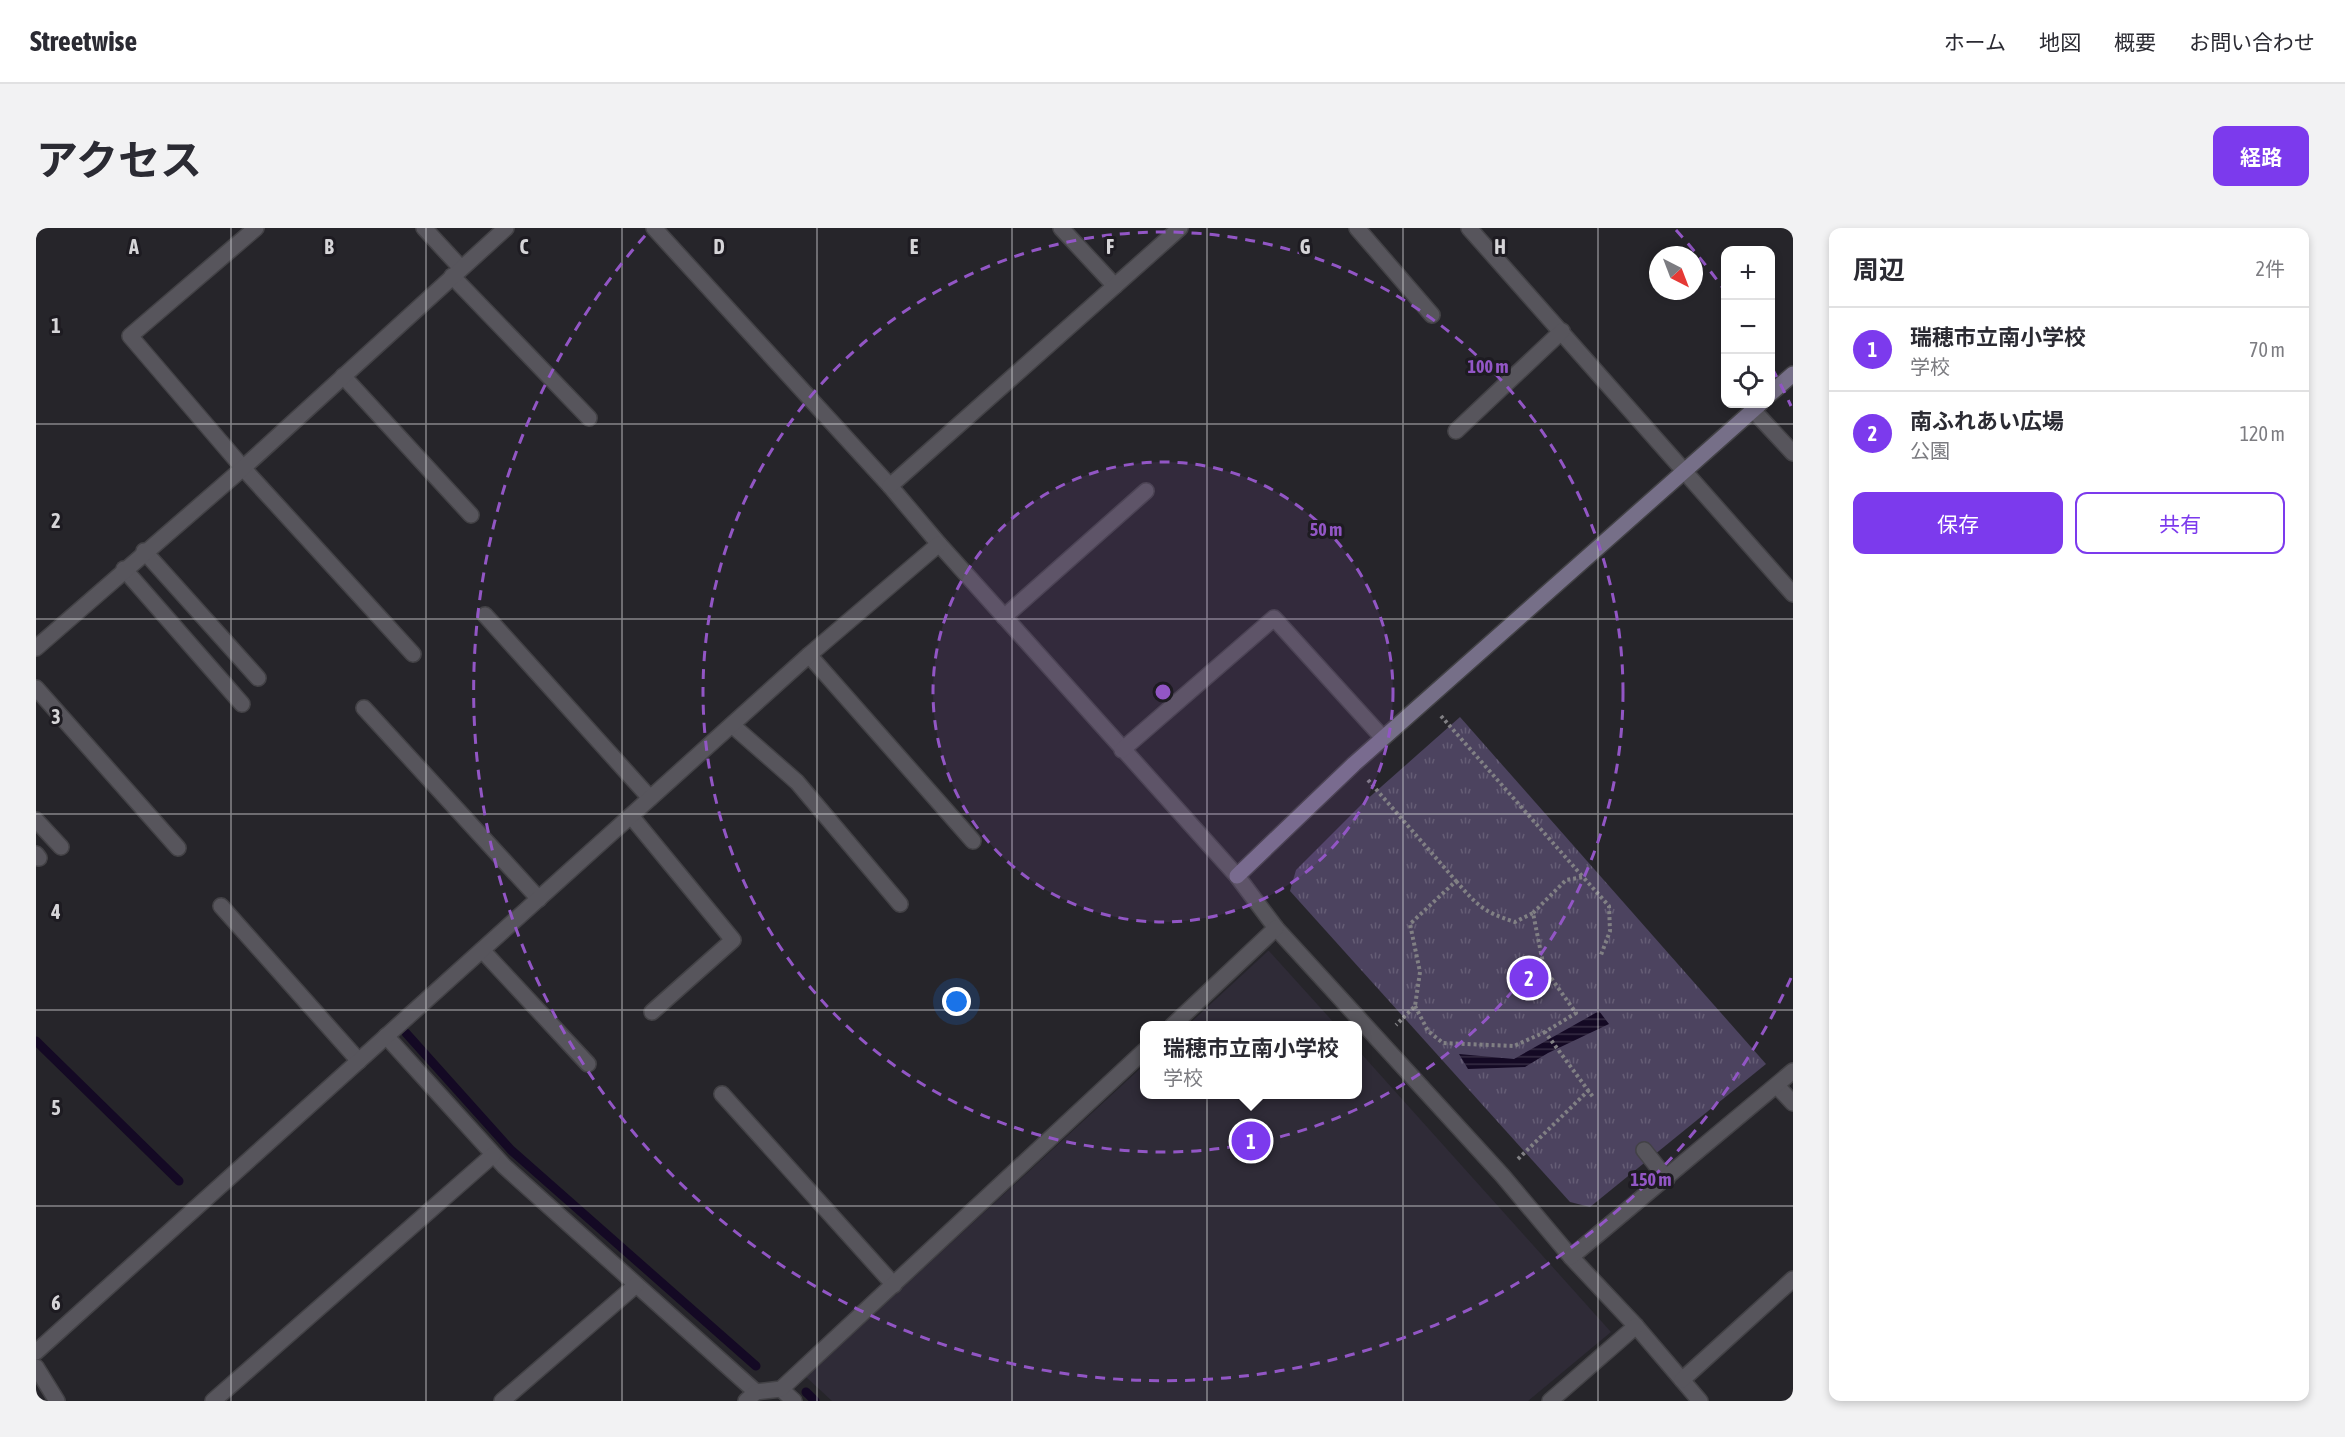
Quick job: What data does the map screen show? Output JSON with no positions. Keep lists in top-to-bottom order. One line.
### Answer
{"north":"bottom right","page":{"header":"Streetwise","nav":["ホーム","地図","概要","お問い合わせ"],"title":"アクセス","buttons":["経路",["保存","共有"]],"heading":["周辺","2件"],"map_buttons":["+","−"],"list":[{"mark":"1","name":"瑞穂市立南小学校","note":"学校","value":"70 m"},{"mark":"2","name":"南ふれあい広場","note":"公園","value":"120 m"}],"pins":["2","1"],"popup":["瑞穂市立南小学校","学校"]},"grid":{"columns":["A","B","C","D","E","F","G","H"],"rows":["1","2","3","4","5","6"]},"rings":["100 m","50 m","150 m"]}
